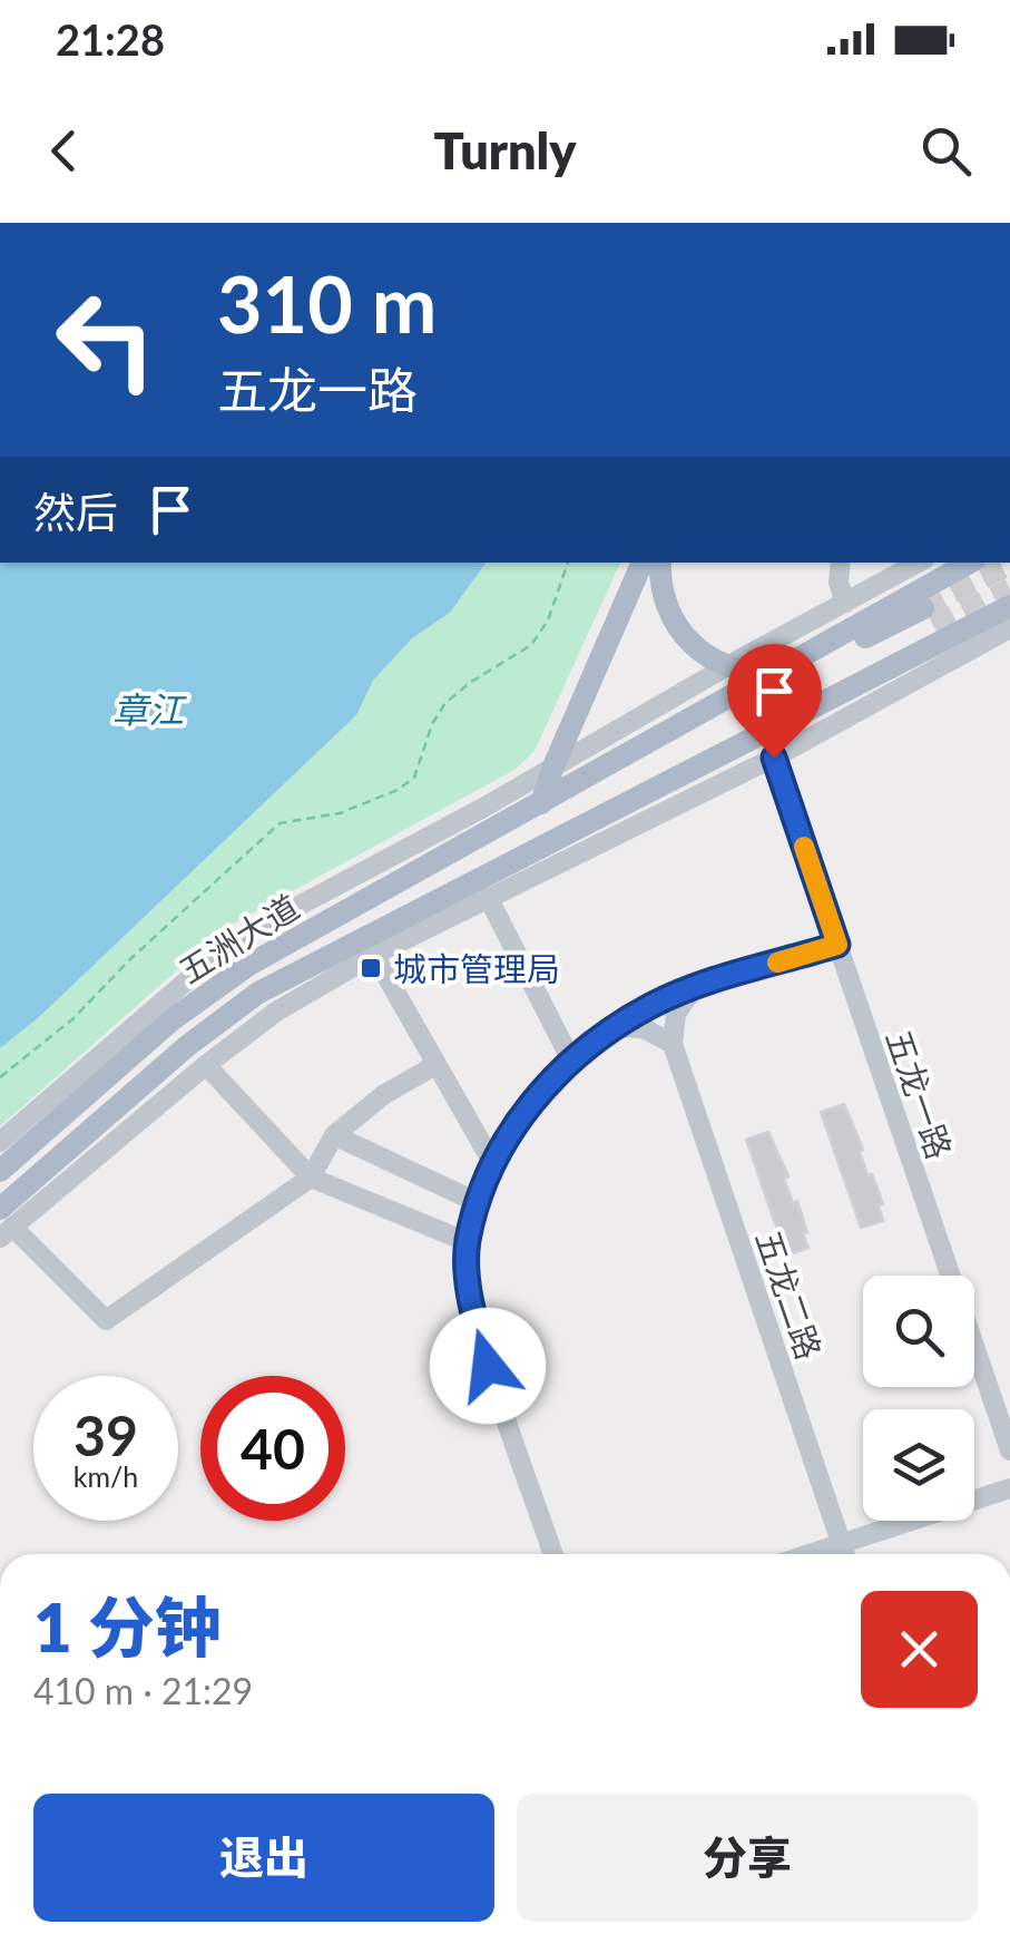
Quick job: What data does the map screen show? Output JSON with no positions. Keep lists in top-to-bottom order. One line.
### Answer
{"streets":{"main road":["五洲大道"],"street":["五龙一路","五龙二路"]},"water":["章江"],"places":{"transit":["城市管理局"]},"page":{"status":"21:28","header":"Turnly","turn":["310 m","五龙一路"],"then":"然后","speed":"39 km/h","limit":"40","heading":["1 分钟","410 m · 21:29"],"buttons":["退出","分享"]}}
